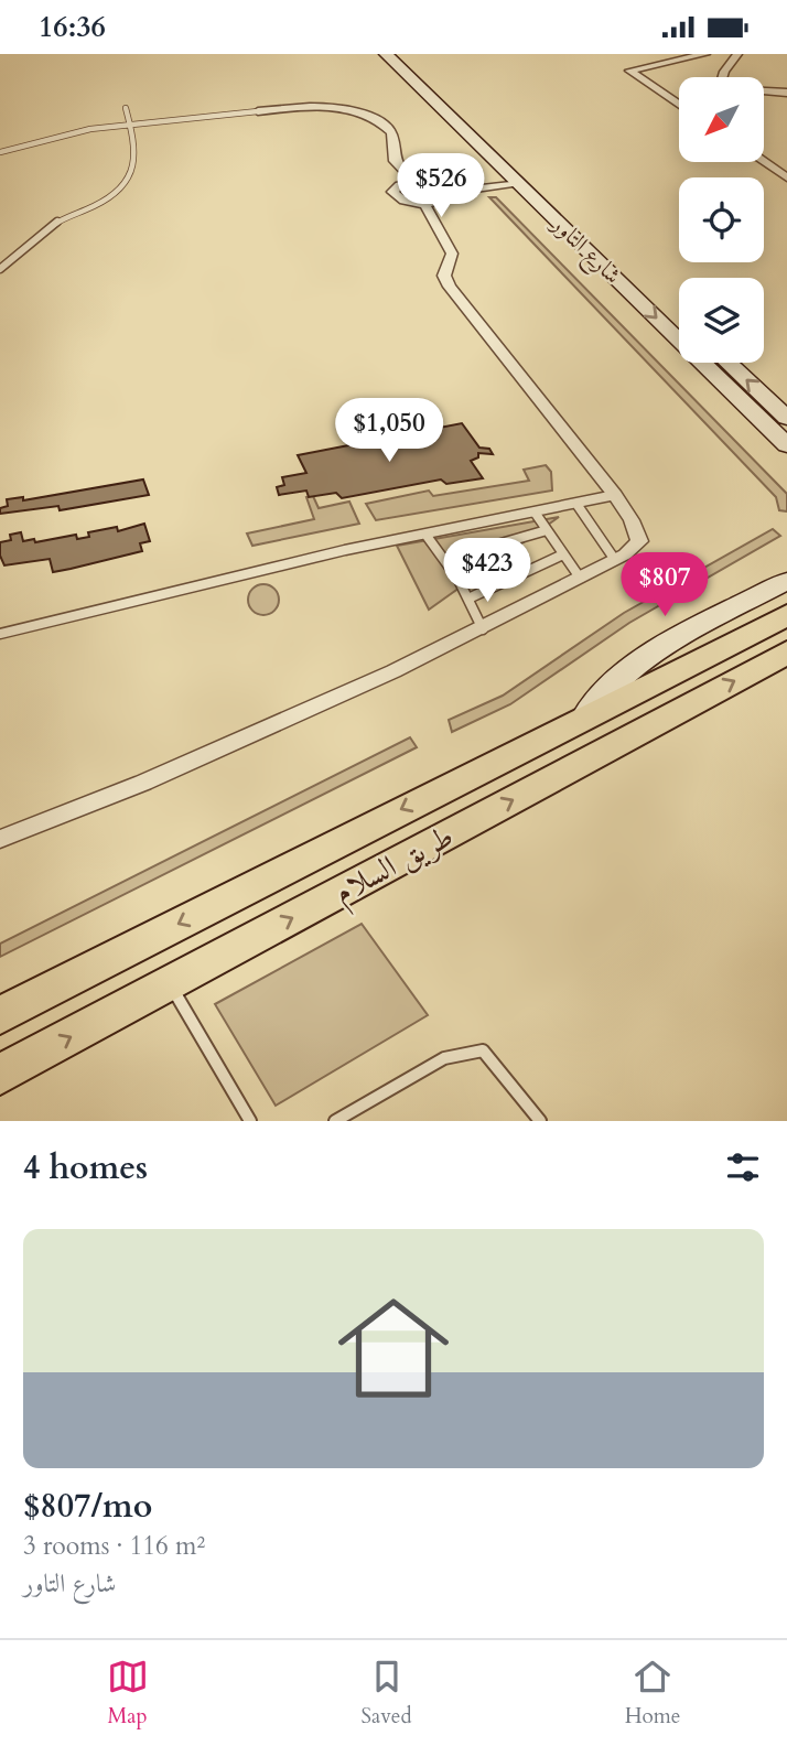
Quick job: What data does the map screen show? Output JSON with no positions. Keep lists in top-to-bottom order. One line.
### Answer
{"streets":{"main road":["شارع التاور","طريق السلام"]},"north":"bottom left","page":{"status":"16:36","price":["$526","$1,050","$423","$807"],"heading":"4 homes","list":[{"name":"$807/mo","note":"3 rooms · 116 m² · شارع التاور"}],"tabs":["Map","Saved","Home"]}}
